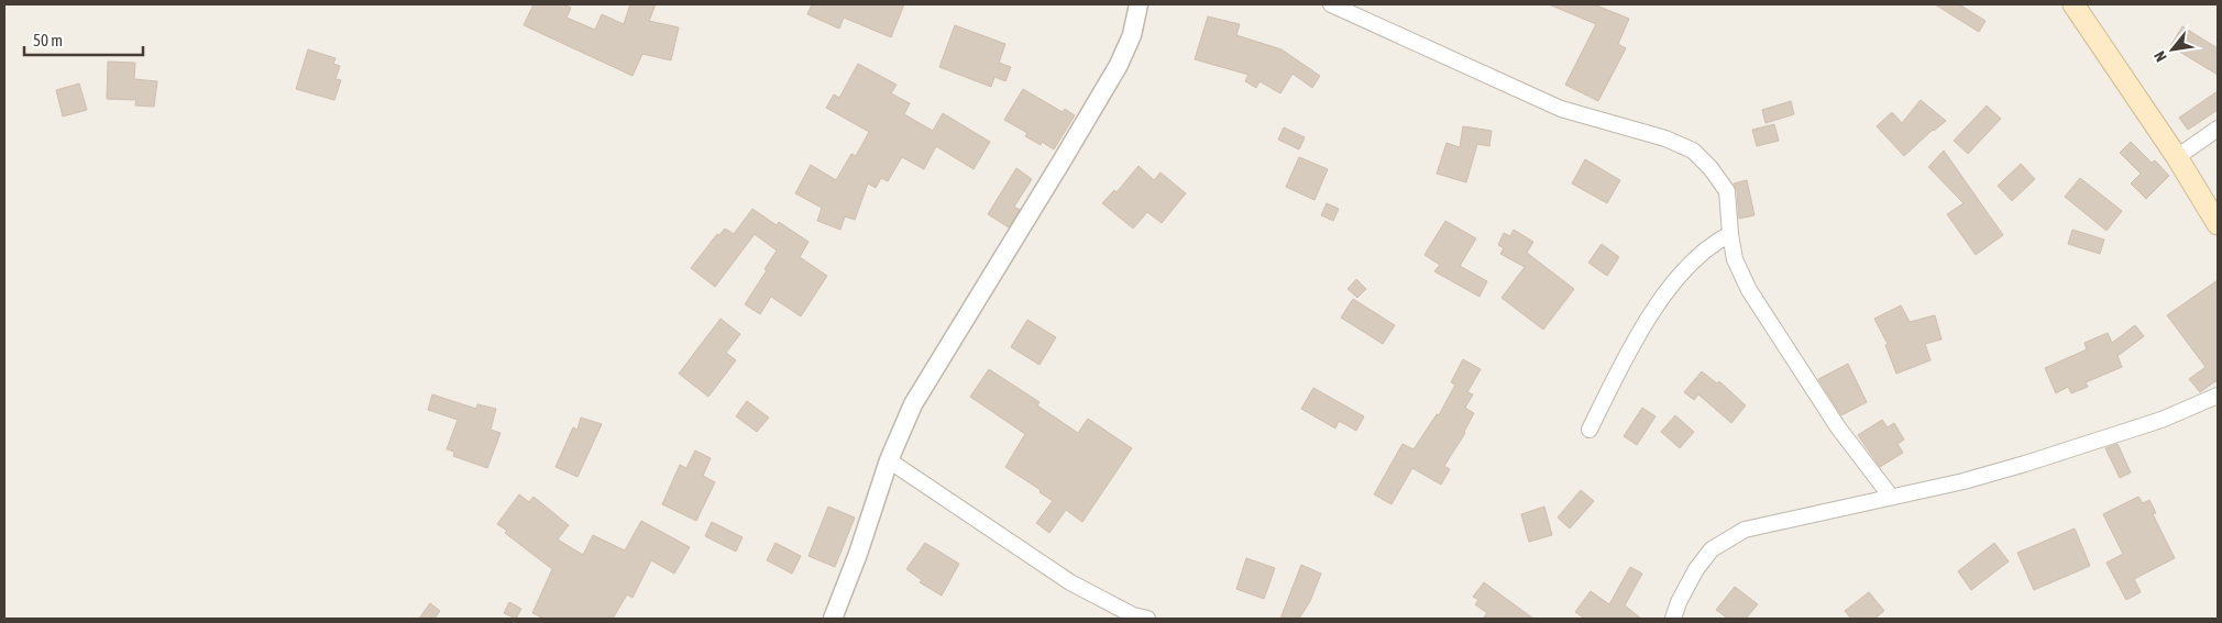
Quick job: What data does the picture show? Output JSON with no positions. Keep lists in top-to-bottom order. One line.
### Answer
{"scale_bar":"50 m","north":"bottom left"}
